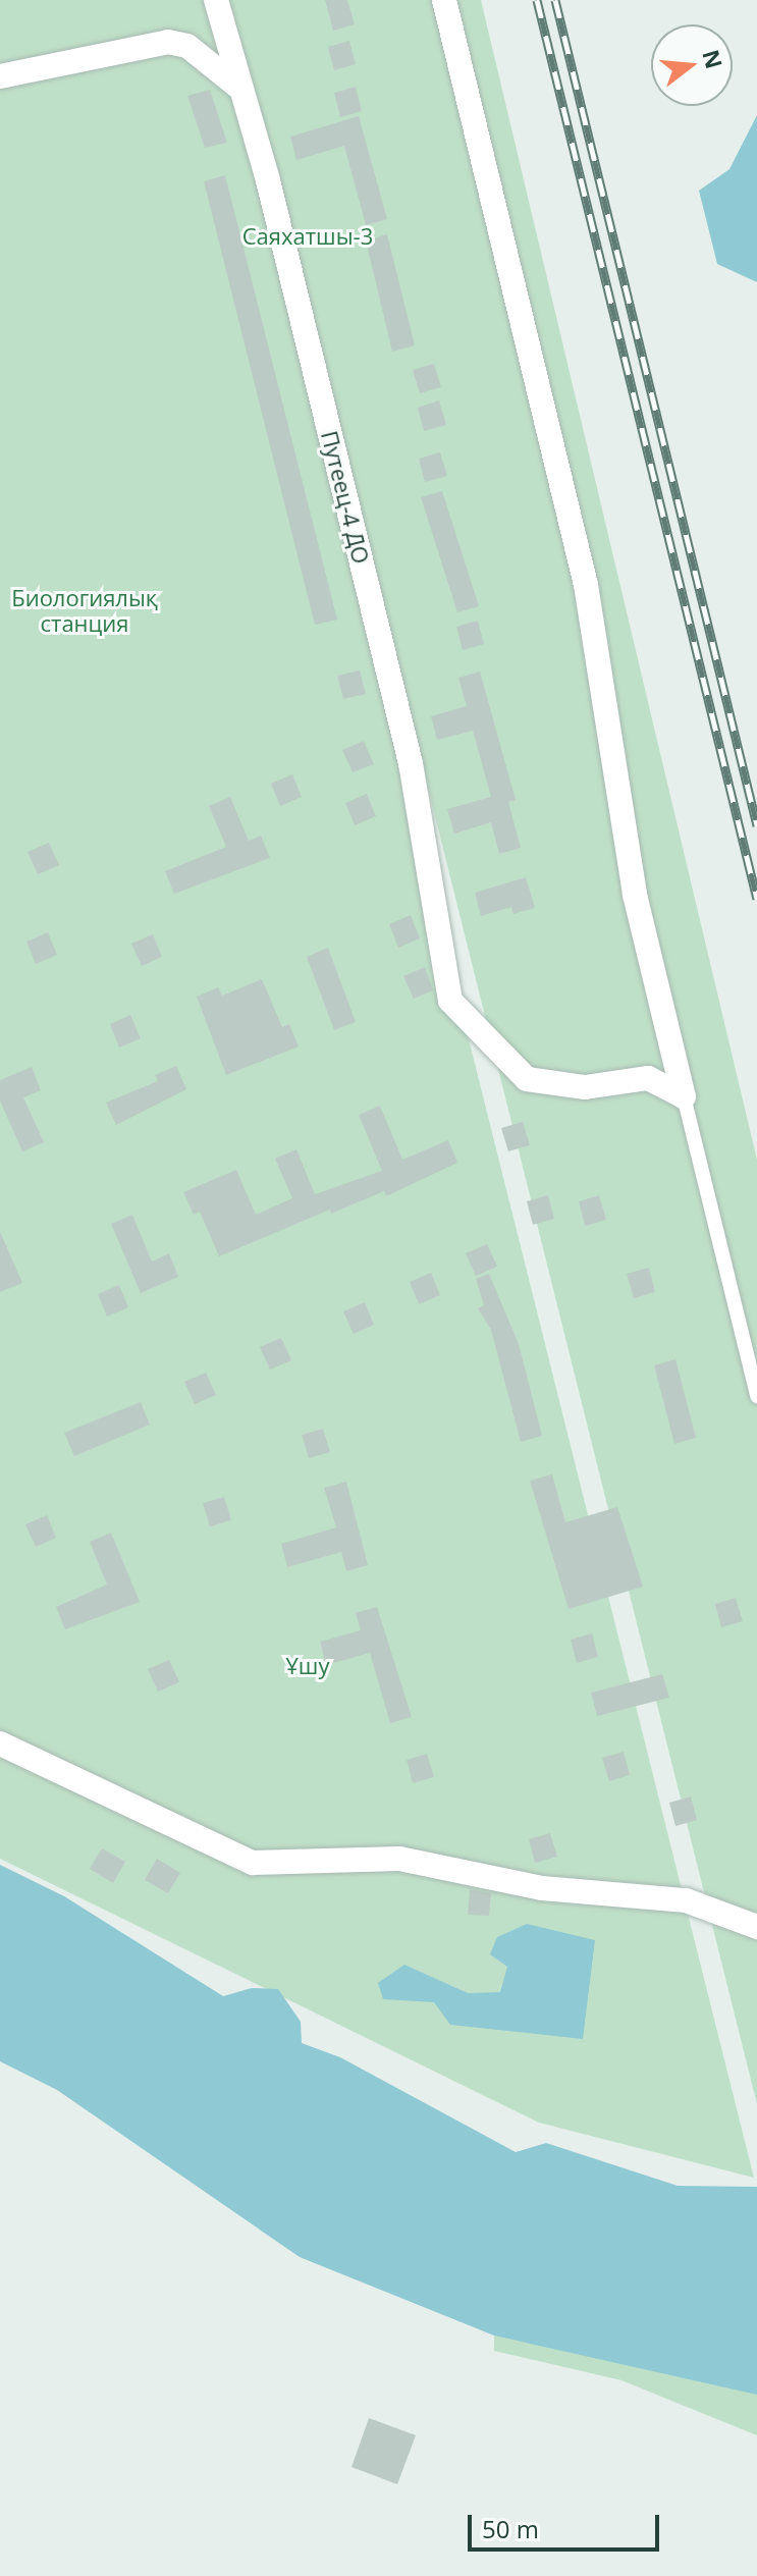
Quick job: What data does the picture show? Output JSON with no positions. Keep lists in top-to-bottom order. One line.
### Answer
{"streets":{"street":["Путеец-4 ДО"]},"parks":["Саяхатшы-3","Биологиялық станция","Ұшу"],"scale_bar":"50 m","north":"right"}
